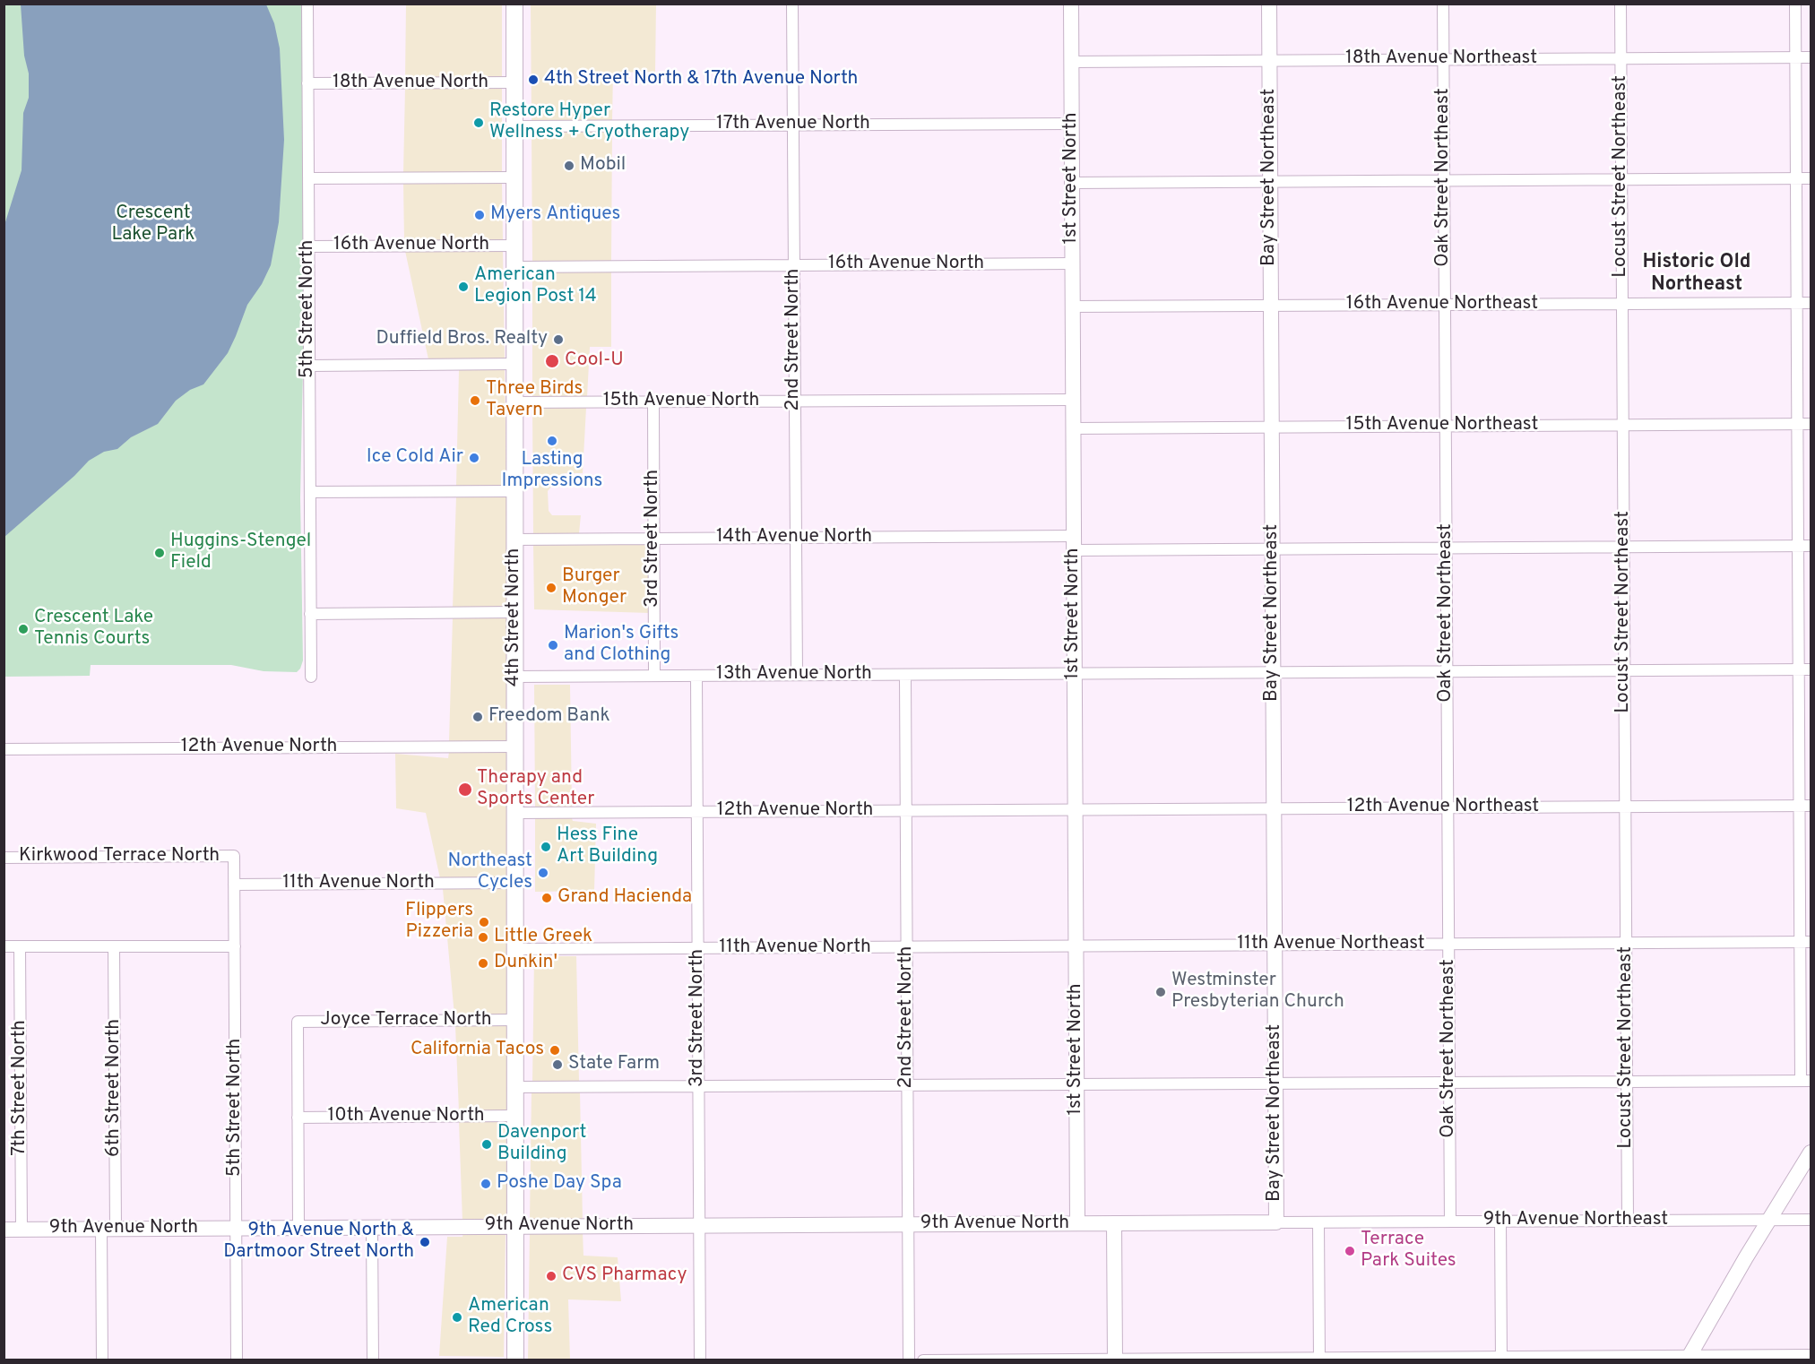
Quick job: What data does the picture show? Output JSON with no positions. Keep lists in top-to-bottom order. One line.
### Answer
{"streets":{"main road":["4th Street North"],"street":["18th Avenue Northeast","18th Avenue North","17th Avenue North","Locust Street Northeast","Bay Street Northeast","Oak Street Northeast","1st Street North","16th Avenue North","16th Avenue Northeast","5th Street North","2nd Street North","15th Avenue North","15th Avenue Northeast","14th Avenue North","3rd Street North","13th Avenue North","12th Avenue North","12th Avenue Northeast","Kirkwood Terrace North","11th Avenue North","11th Avenue Northeast","Joyce Terrace North","7th Street North","6th Street North","10th Avenue North","9th Avenue Northeast","9th Avenue North"]},"crossings":[["18th Avenue Northeast","Locust Street Northeast"],["18th Avenue Northeast","Bay Street Northeast"],["18th Avenue Northeast","Oak Street Northeast"],["18th Avenue Northeast","1st Street North"],["18th Avenue North","5th Street North"],["18th Avenue North","4th Street North"],["17th Avenue North","1st Street North"],["17th Avenue North","2nd Street North"],["17th Avenue North","4th Street North"],["Locust Street Northeast","16th Avenue Northeast"],["Locust Street Northeast","15th Avenue Northeast"],["Locust Street Northeast","14th Avenue North"],["Locust Street Northeast","13th Avenue North"],["Locust Street Northeast","12th Avenue Northeast"],["Locust Street Northeast","11th Avenue Northeast"],["Locust Street Northeast","9th Avenue Northeast"],["Bay Street Northeast","16th Avenue Northeast"],["Bay Street Northeast","15th Avenue Northeast"],["Bay Street Northeast","14th Avenue North"],["Bay Street Northeast","13th Avenue North"],["Bay Street Northeast","12th Avenue Northeast"],["Bay Street Northeast","11th Avenue Northeast"],["Bay Street Northeast","9th Avenue Northeast"],["Oak Street Northeast","16th Avenue Northeast"],["Oak Street Northeast","15th Avenue Northeast"],["Oak Street Northeast","14th Avenue North"],["Oak Street Northeast","13th Avenue North"],["Oak Street Northeast","12th Avenue Northeast"],["Oak Street Northeast","11th Avenue Northeast"],["Oak Street Northeast","9th Avenue Northeast"],["1st Street North","16th Avenue North"],["1st Street North","16th Avenue Northeast"],["1st Street North","15th Avenue North"],["1st Street North","15th Avenue Northeast"],["1st Street North","14th Avenue North"],["1st Street North","13th Avenue North"],["1st Street North","12th Avenue North"],["1st Street North","12th Avenue Northeast"],["1st Street North","11th Avenue North"],["1st Street North","11th Avenue Northeast"],["1st Street North","9th Avenue North"],["16th Avenue North","5th Street North"],["16th Avenue North","2nd Street North"],["16th Avenue North","4th Street North"],["5th Street North","Kirkwood Terrace North"],["5th Street North","11th Avenue North"],["5th Street North","9th Avenue North"],["2nd Street North","15th Avenue North"],["2nd Street North","14th Avenue North"],["2nd Street North","13th Avenue North"],["2nd Street North","12th Avenue North"],["2nd Street North","11th Avenue North"],["2nd Street North","9th Avenue North"],["15th Avenue North","3rd Street North"],["15th Avenue North","4th Street North"],["14th Avenue North","3rd Street North"],["14th Avenue North","4th Street North"],["3rd Street North","13th Avenue North"],["3rd Street North","12th Avenue North"],["3rd Street North","11th Avenue North"],["3rd Street North","9th Avenue North"],["4th Street North","13th Avenue North"],["4th Street North","12th Avenue North"],["4th Street North","11th Avenue North"],["4th Street North","Joyce Terrace North"],["4th Street North","10th Avenue North"],["4th Street North","9th Avenue North"],["12th Avenue North","12th Avenue Northeast"],["11th Avenue North","11th Avenue Northeast"],["Joyce Terrace North","10th Avenue North"],["7th Street North","9th Avenue North"],["6th Street North","9th Avenue North"],["9th Avenue Northeast","9th Avenue North"]],"districts":["Historic Old Northeast"],"parks":["Crescent Lake Park"],"places":["4th Street North & 17th Avenue North","Restore Hyper Wellness + Cryotherapy","Mobil","Myers Antiques","American Legion Post 14","Duffield Bros. Realty","Cool-U","Three Birds Tavern","Lasting Impressions","Ice Cold Air","Huggins-Stengel Field","Burger Monger","Crescent Lake Tennis Courts","Marion's Gifts and Clothing","Freedom Bank","Therapy and Sports Center","Hess Fine Art Building","Northeast Cycles","Grand Hacienda","Flippers Pizzeria","Little Greek","Dunkin'","Westminster Presbyterian Church","California Tacos","State Farm","Davenport Building","Poshe Day Spa","9th Avenue North & Dartmoor Street North","Terrace Park Suites","CVS Pharmacy","American Red Cross"]}
